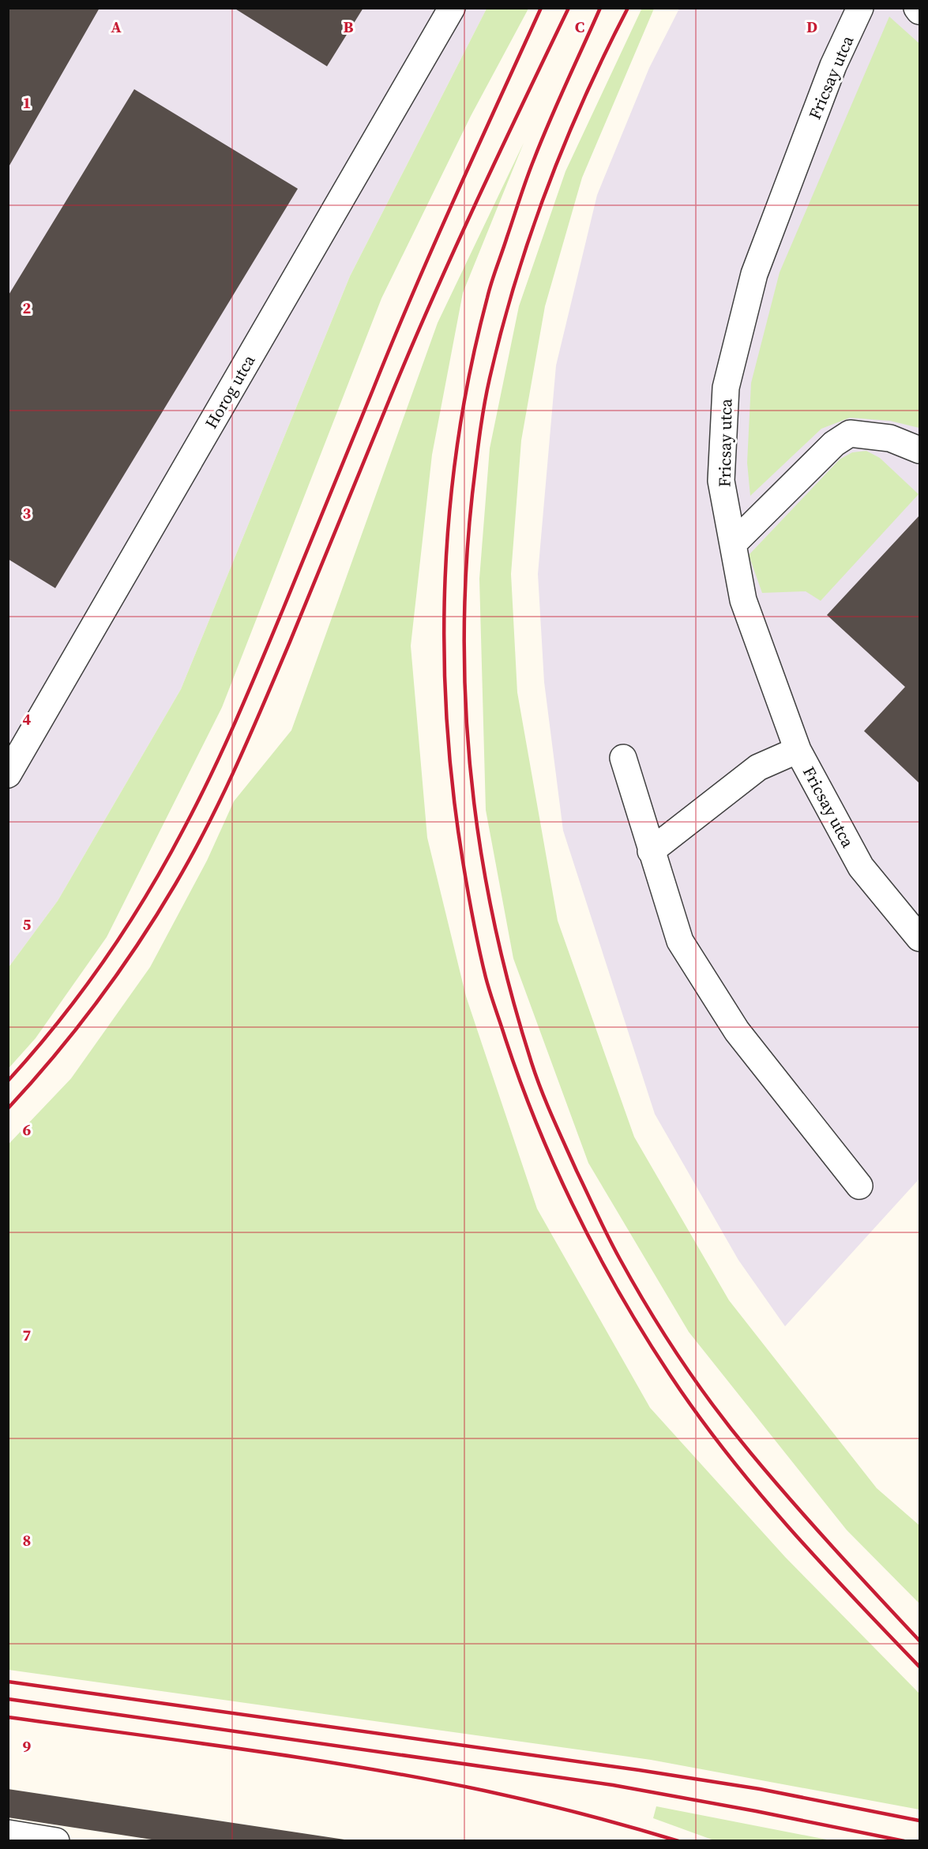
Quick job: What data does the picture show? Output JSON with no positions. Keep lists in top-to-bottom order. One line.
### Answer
{"streets":{"street":["Fricsay utca","Horog utca"]},"grid":{"columns":["A","B","C","D"],"rows":["1","2","3","4","5","6","7","8","9"]}}
